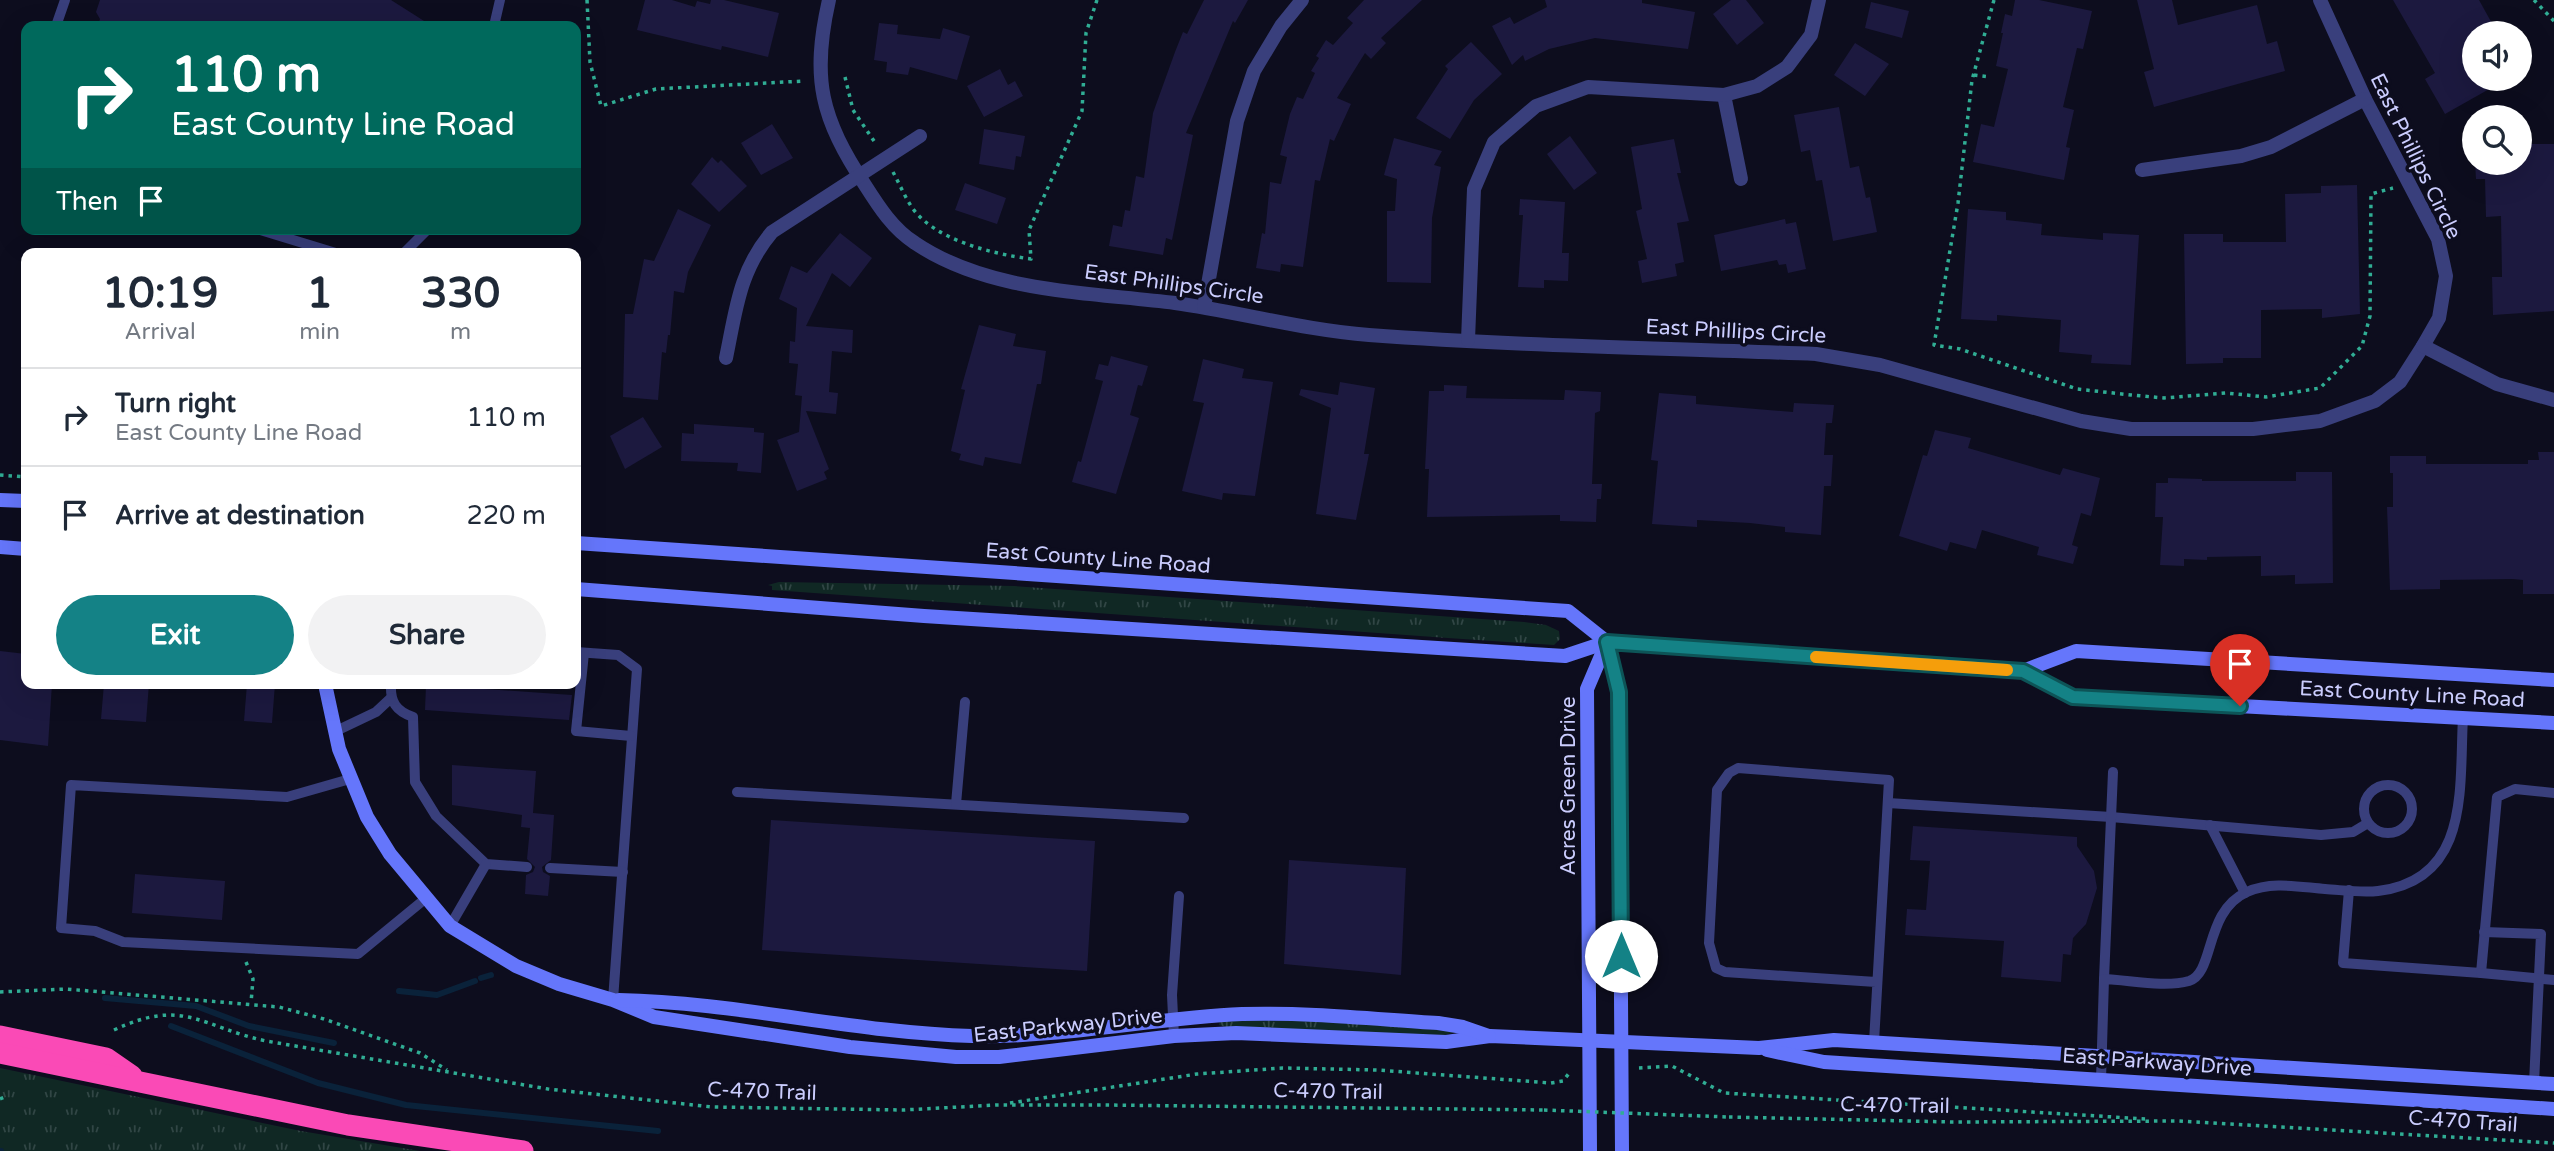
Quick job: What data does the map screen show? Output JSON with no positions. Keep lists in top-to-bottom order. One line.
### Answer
{"streets":{"street":["East Phillips Circle","East County Line Road","Acres Green Drive","East Parkway Drive"],"path":["C-470 Trail"]},"crossings":[["East County Line Road","Acres Green Drive"],["Acres Green Drive","East Parkway Drive"]],"page":{"turn":["110 m","East County Line Road"],"then":"Then","eta":["10:19","Arrival","1","min","330","m"],"list":[{"name":"Turn right","note":"East County Line Road","value":"110 m"},{"name":"Arrive at destination","value":"220 m"}],"buttons":["Exit","Share"]}}
